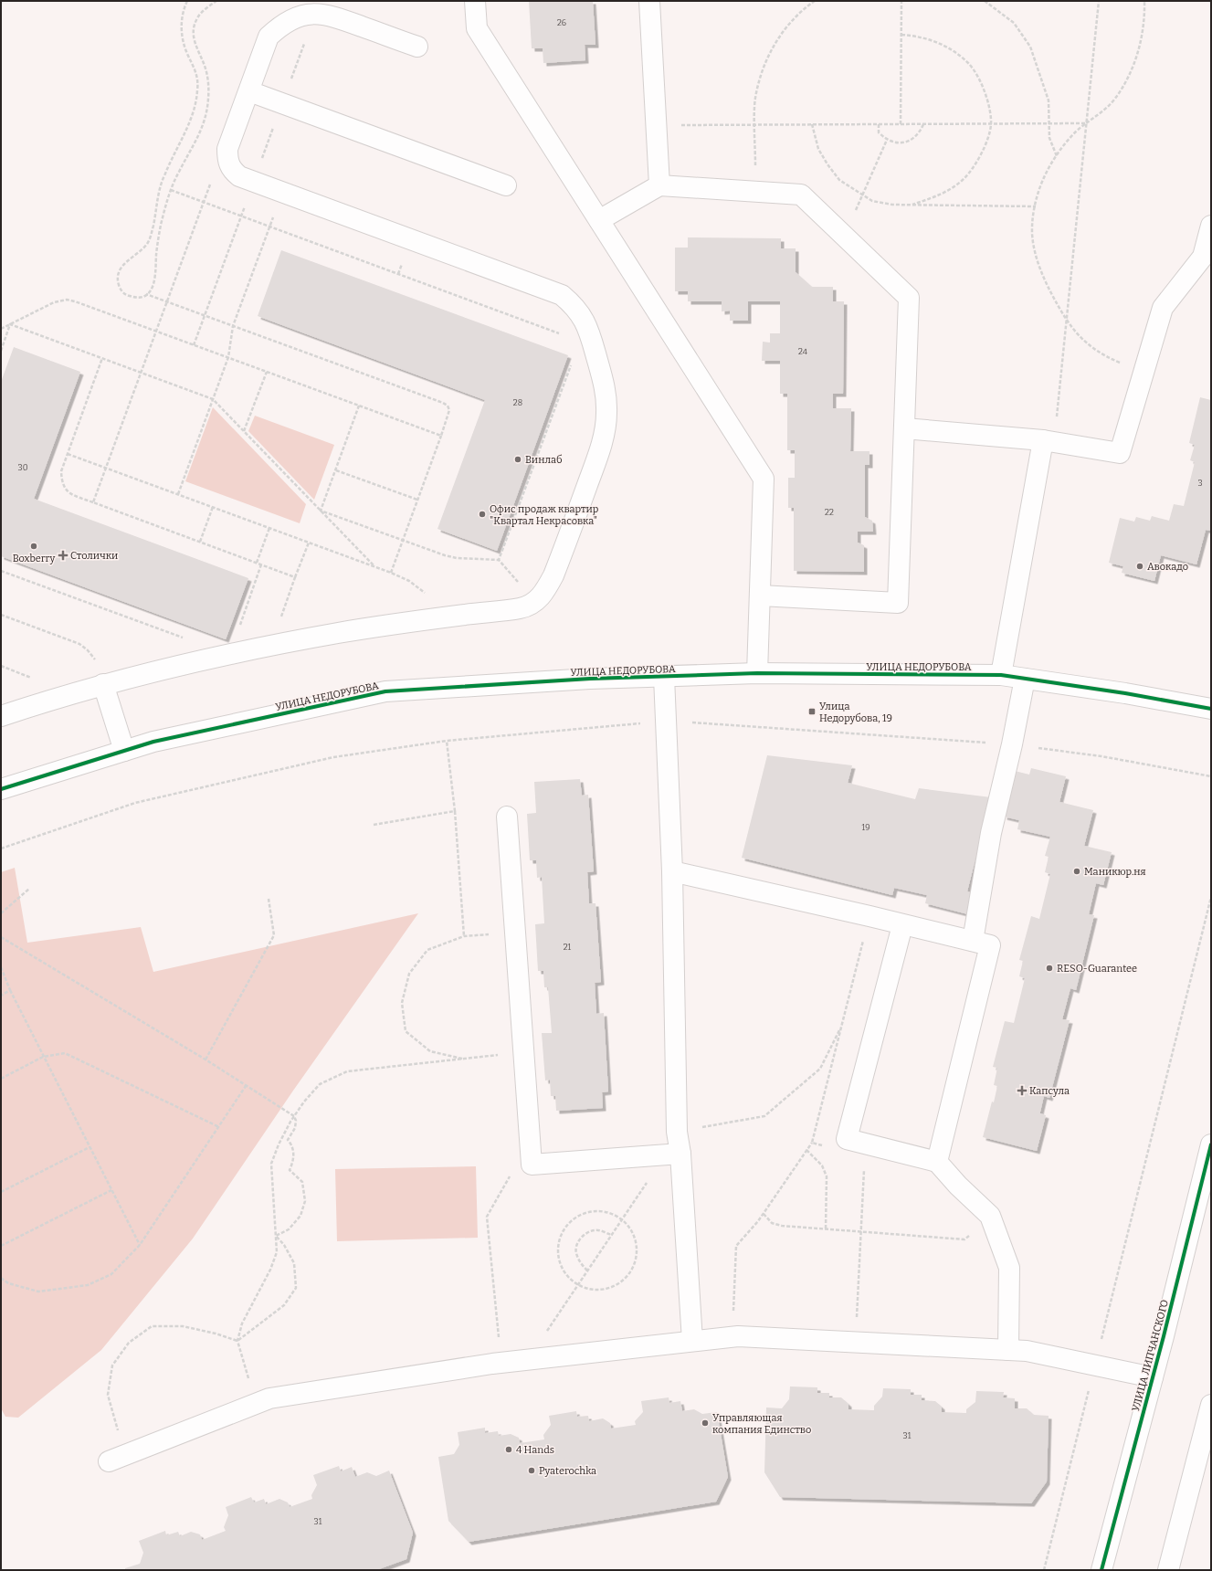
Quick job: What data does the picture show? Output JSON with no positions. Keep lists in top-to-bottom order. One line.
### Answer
{"streets":{"street":["УЛИЦА НЕДОРУБОВА","УЛИЦА ЛИПЧАНСКОГО"]},"places":{"other":["Винлаб","Офис продаж квартир \"Квартал Некрасовка\"","Boxberry","Авокадо","Маникюр.ня","RESO-Guarantee","Управляющая компания Единство","4 Hands","Pyaterochka"],"health":["Столички","Капсула"],"transit":["Улица Недорубова, 19"]},"house_numbers":["26","24","28","30","3","22","19","21","31","31"]}
